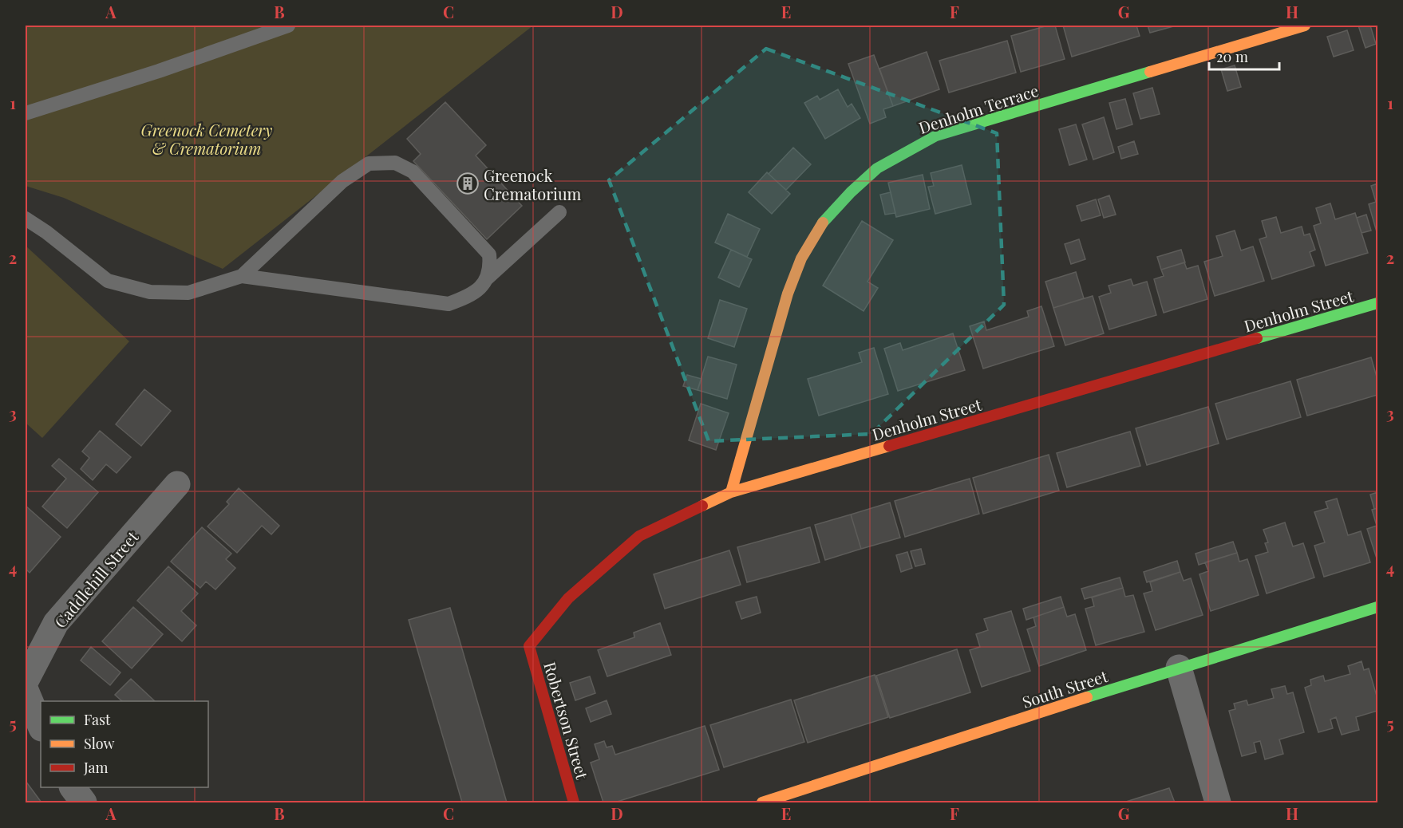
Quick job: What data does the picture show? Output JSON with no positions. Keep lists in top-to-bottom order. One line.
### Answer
{"streets":{"street":["Denholm Terrace","Denholm Street","Caddlehill Street","South Street","Robertson Street"]},"crossings":[["Denholm Terrace","Denholm Street"],["Denholm Street","Robertson Street"]],"parks":["Greenock Cemetery & Crematorium"],"places":{"building":["Greenock Crematorium"]},"legend":["Fast","Slow","Jam"],"scale_bar":"20 m","grid":{"columns":["A","B","C","D","E","F","G","H"],"rows":["1","2","3","4","5"]}}
